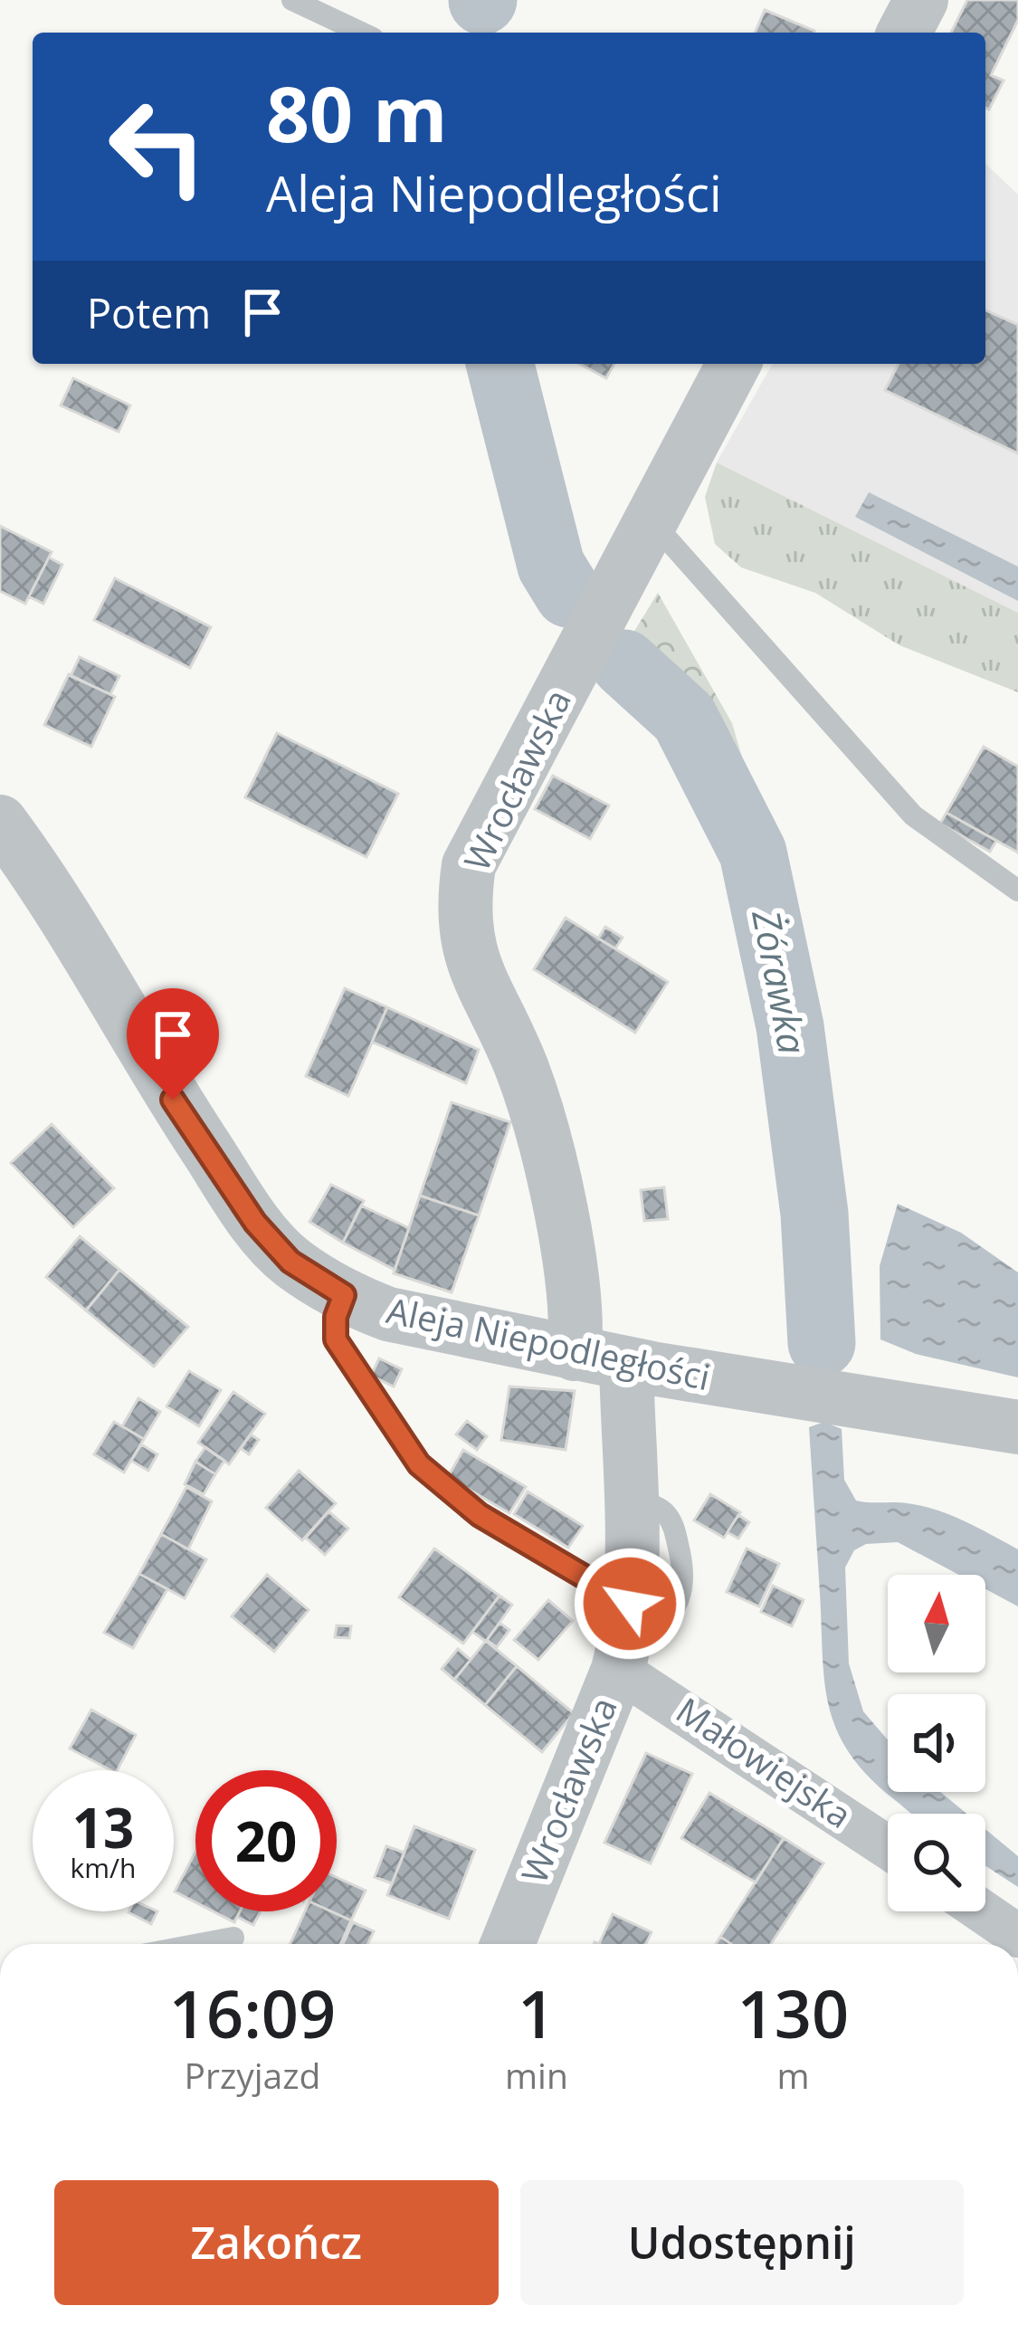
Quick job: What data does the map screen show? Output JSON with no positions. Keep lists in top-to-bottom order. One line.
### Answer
{"streets":{"street":["Wrocławska","Aleja Niepodległości","Małowiejska"]},"crossings":[["Wrocławska","Aleja Niepodległości"],["Wrocławska","Małowiejska"]],"water":["Żórawka"],"north":"top","page":{"turn":["80 m","Aleja Niepodległości"],"then":"Potem","speed":"13 km/h","limit":"20","eta":["16:09","Przyjazd","1","min","130","m"],"buttons":["Zakończ","Udostępnij"]}}
